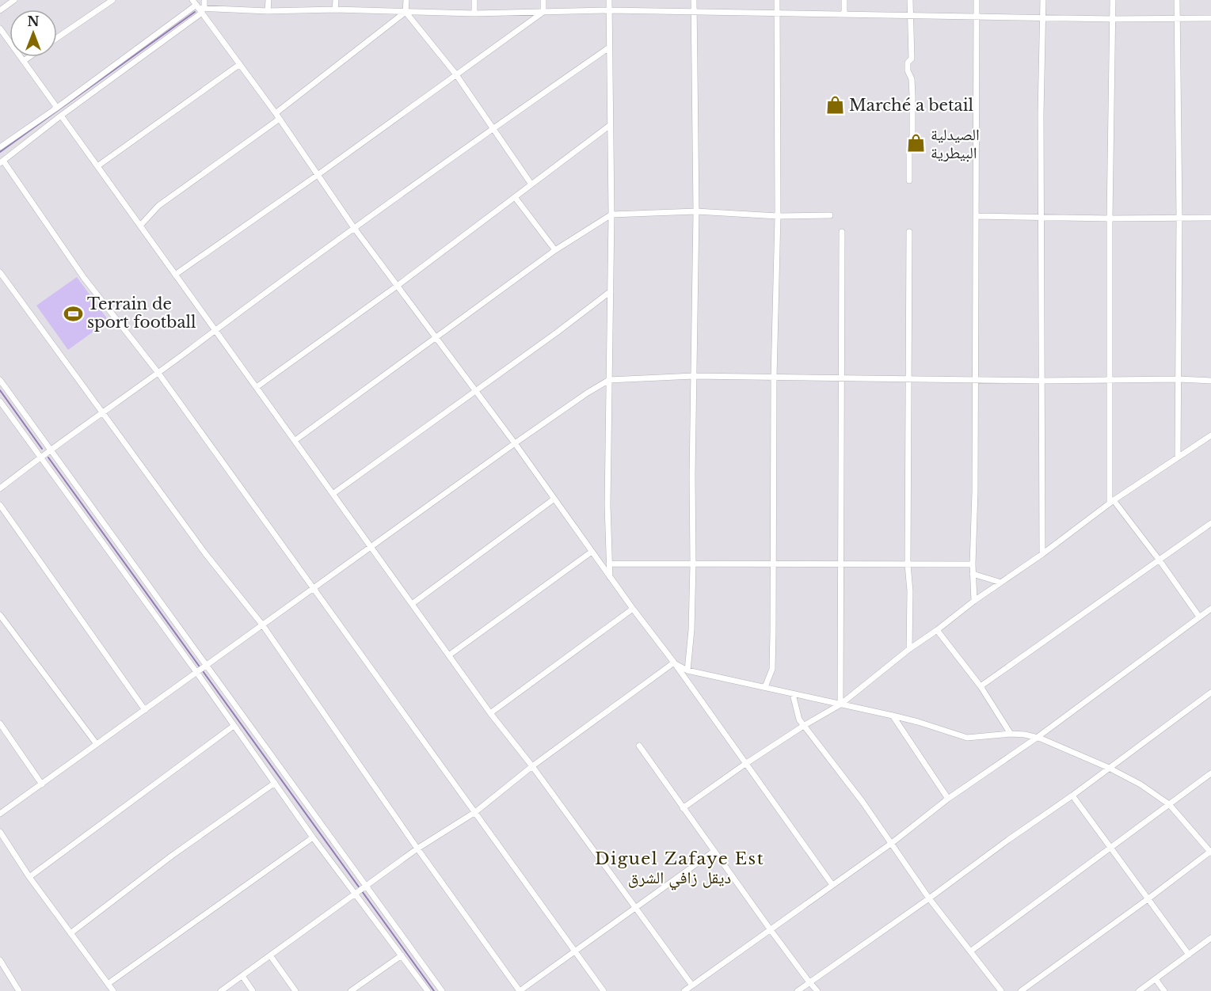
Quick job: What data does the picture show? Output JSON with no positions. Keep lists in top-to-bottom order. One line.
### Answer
{"districts":["Diguel Zafaye Est ديقل زافي الشرق"],"places":{"shop":["Marché a betail","الصيدلية البيطرية"],"sports":["Terrain de sport football"]},"north":"top"}
